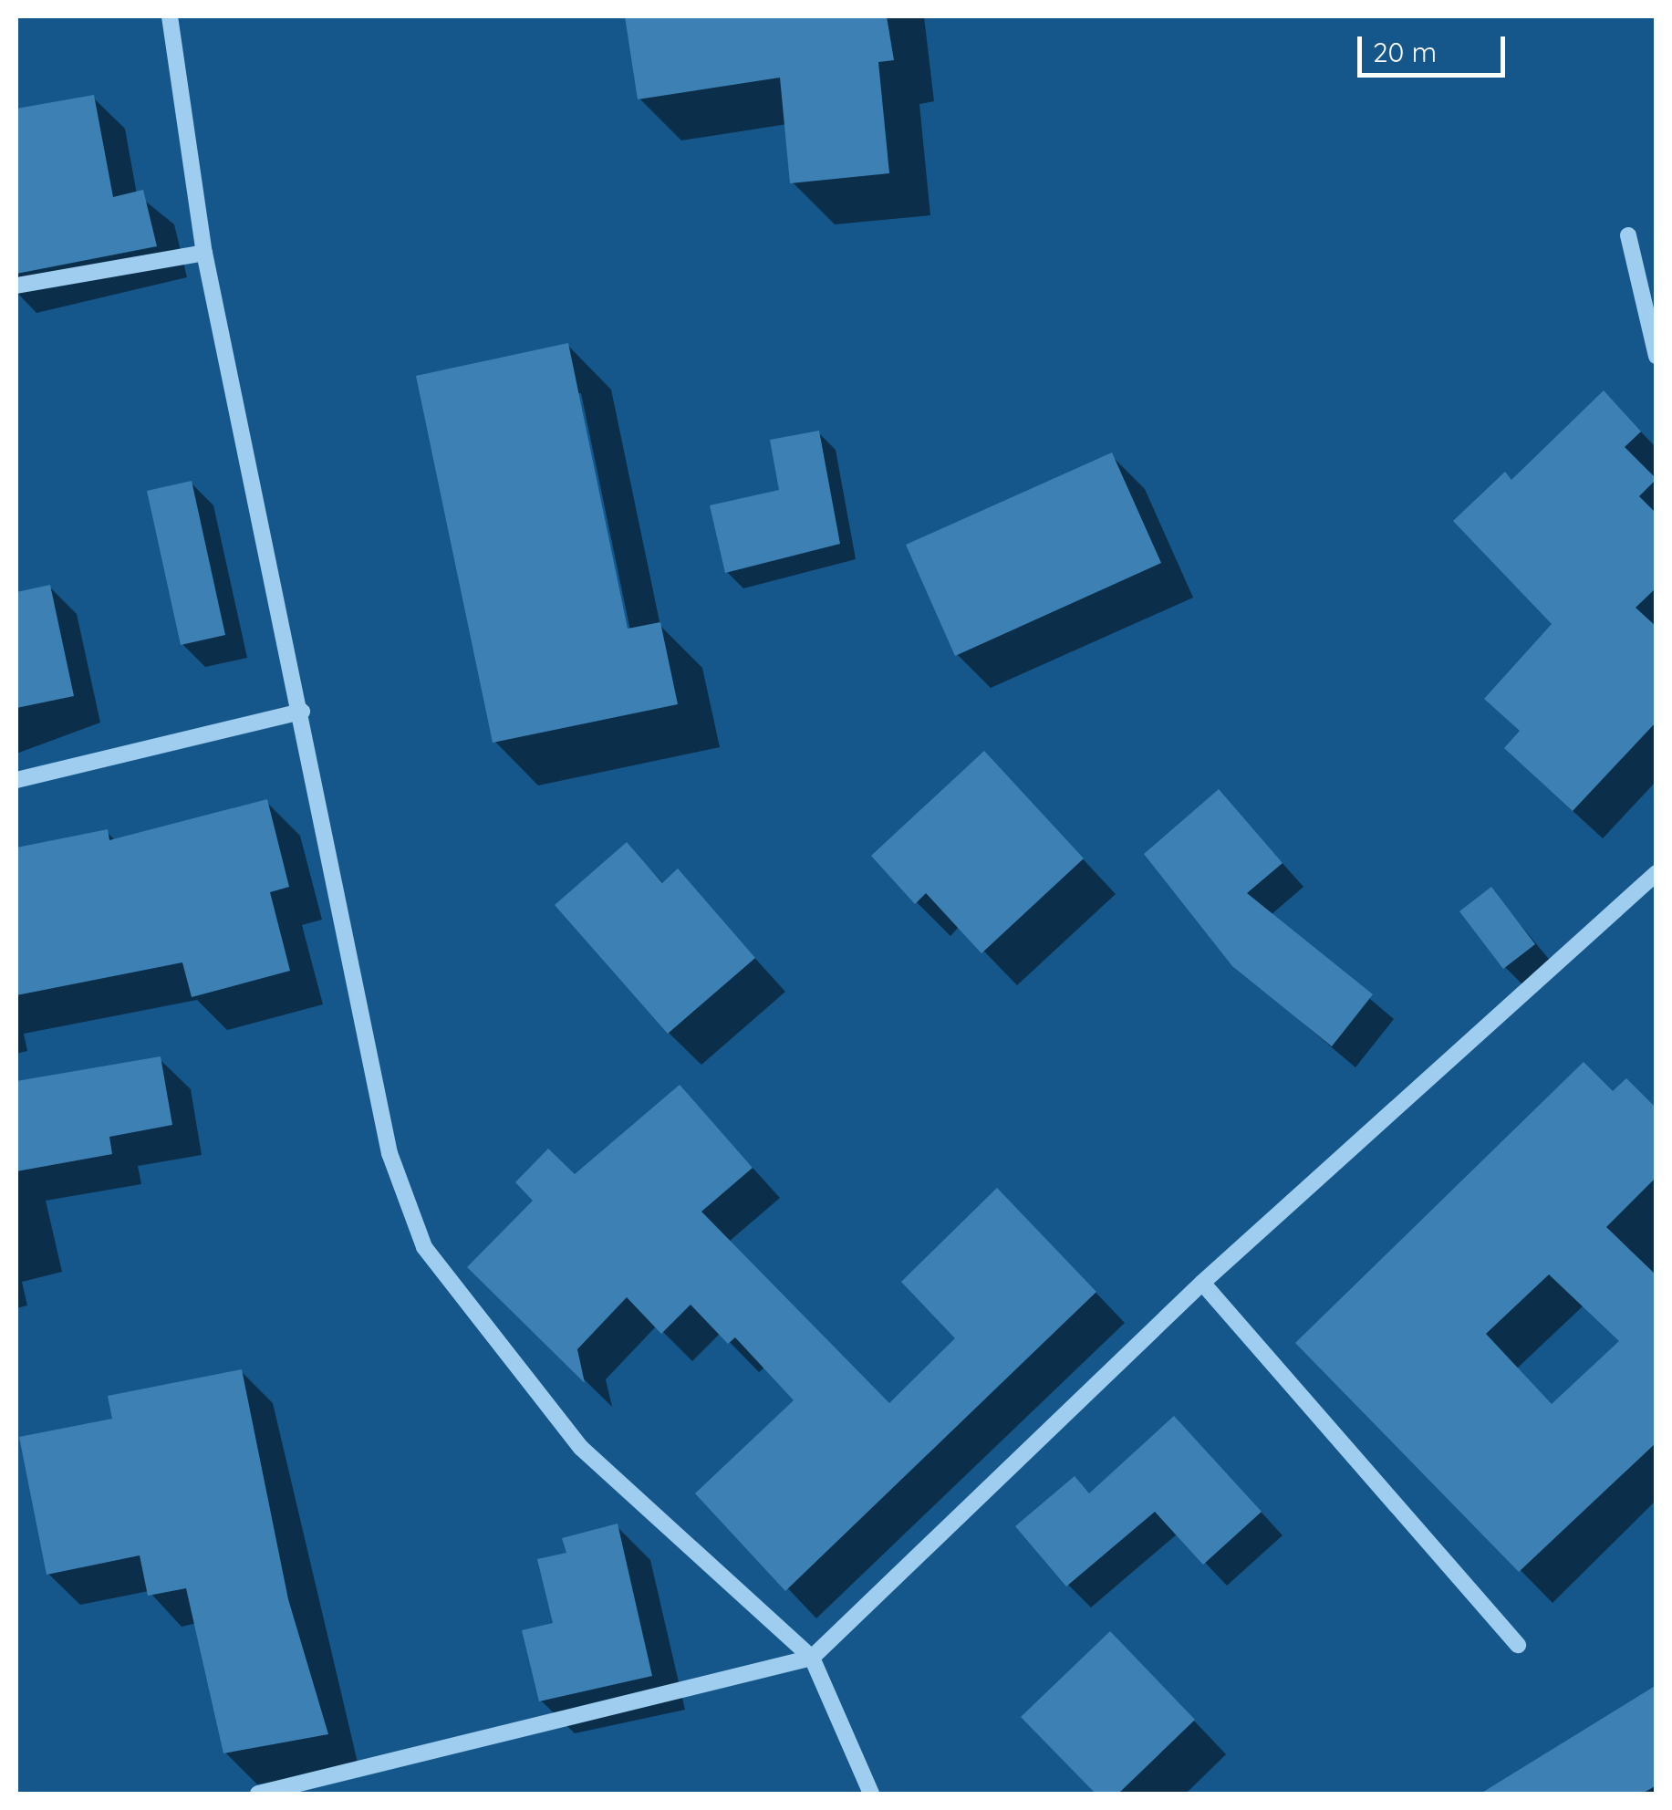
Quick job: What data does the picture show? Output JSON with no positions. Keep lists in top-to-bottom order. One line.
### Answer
{"scale_bar":"20 m"}
